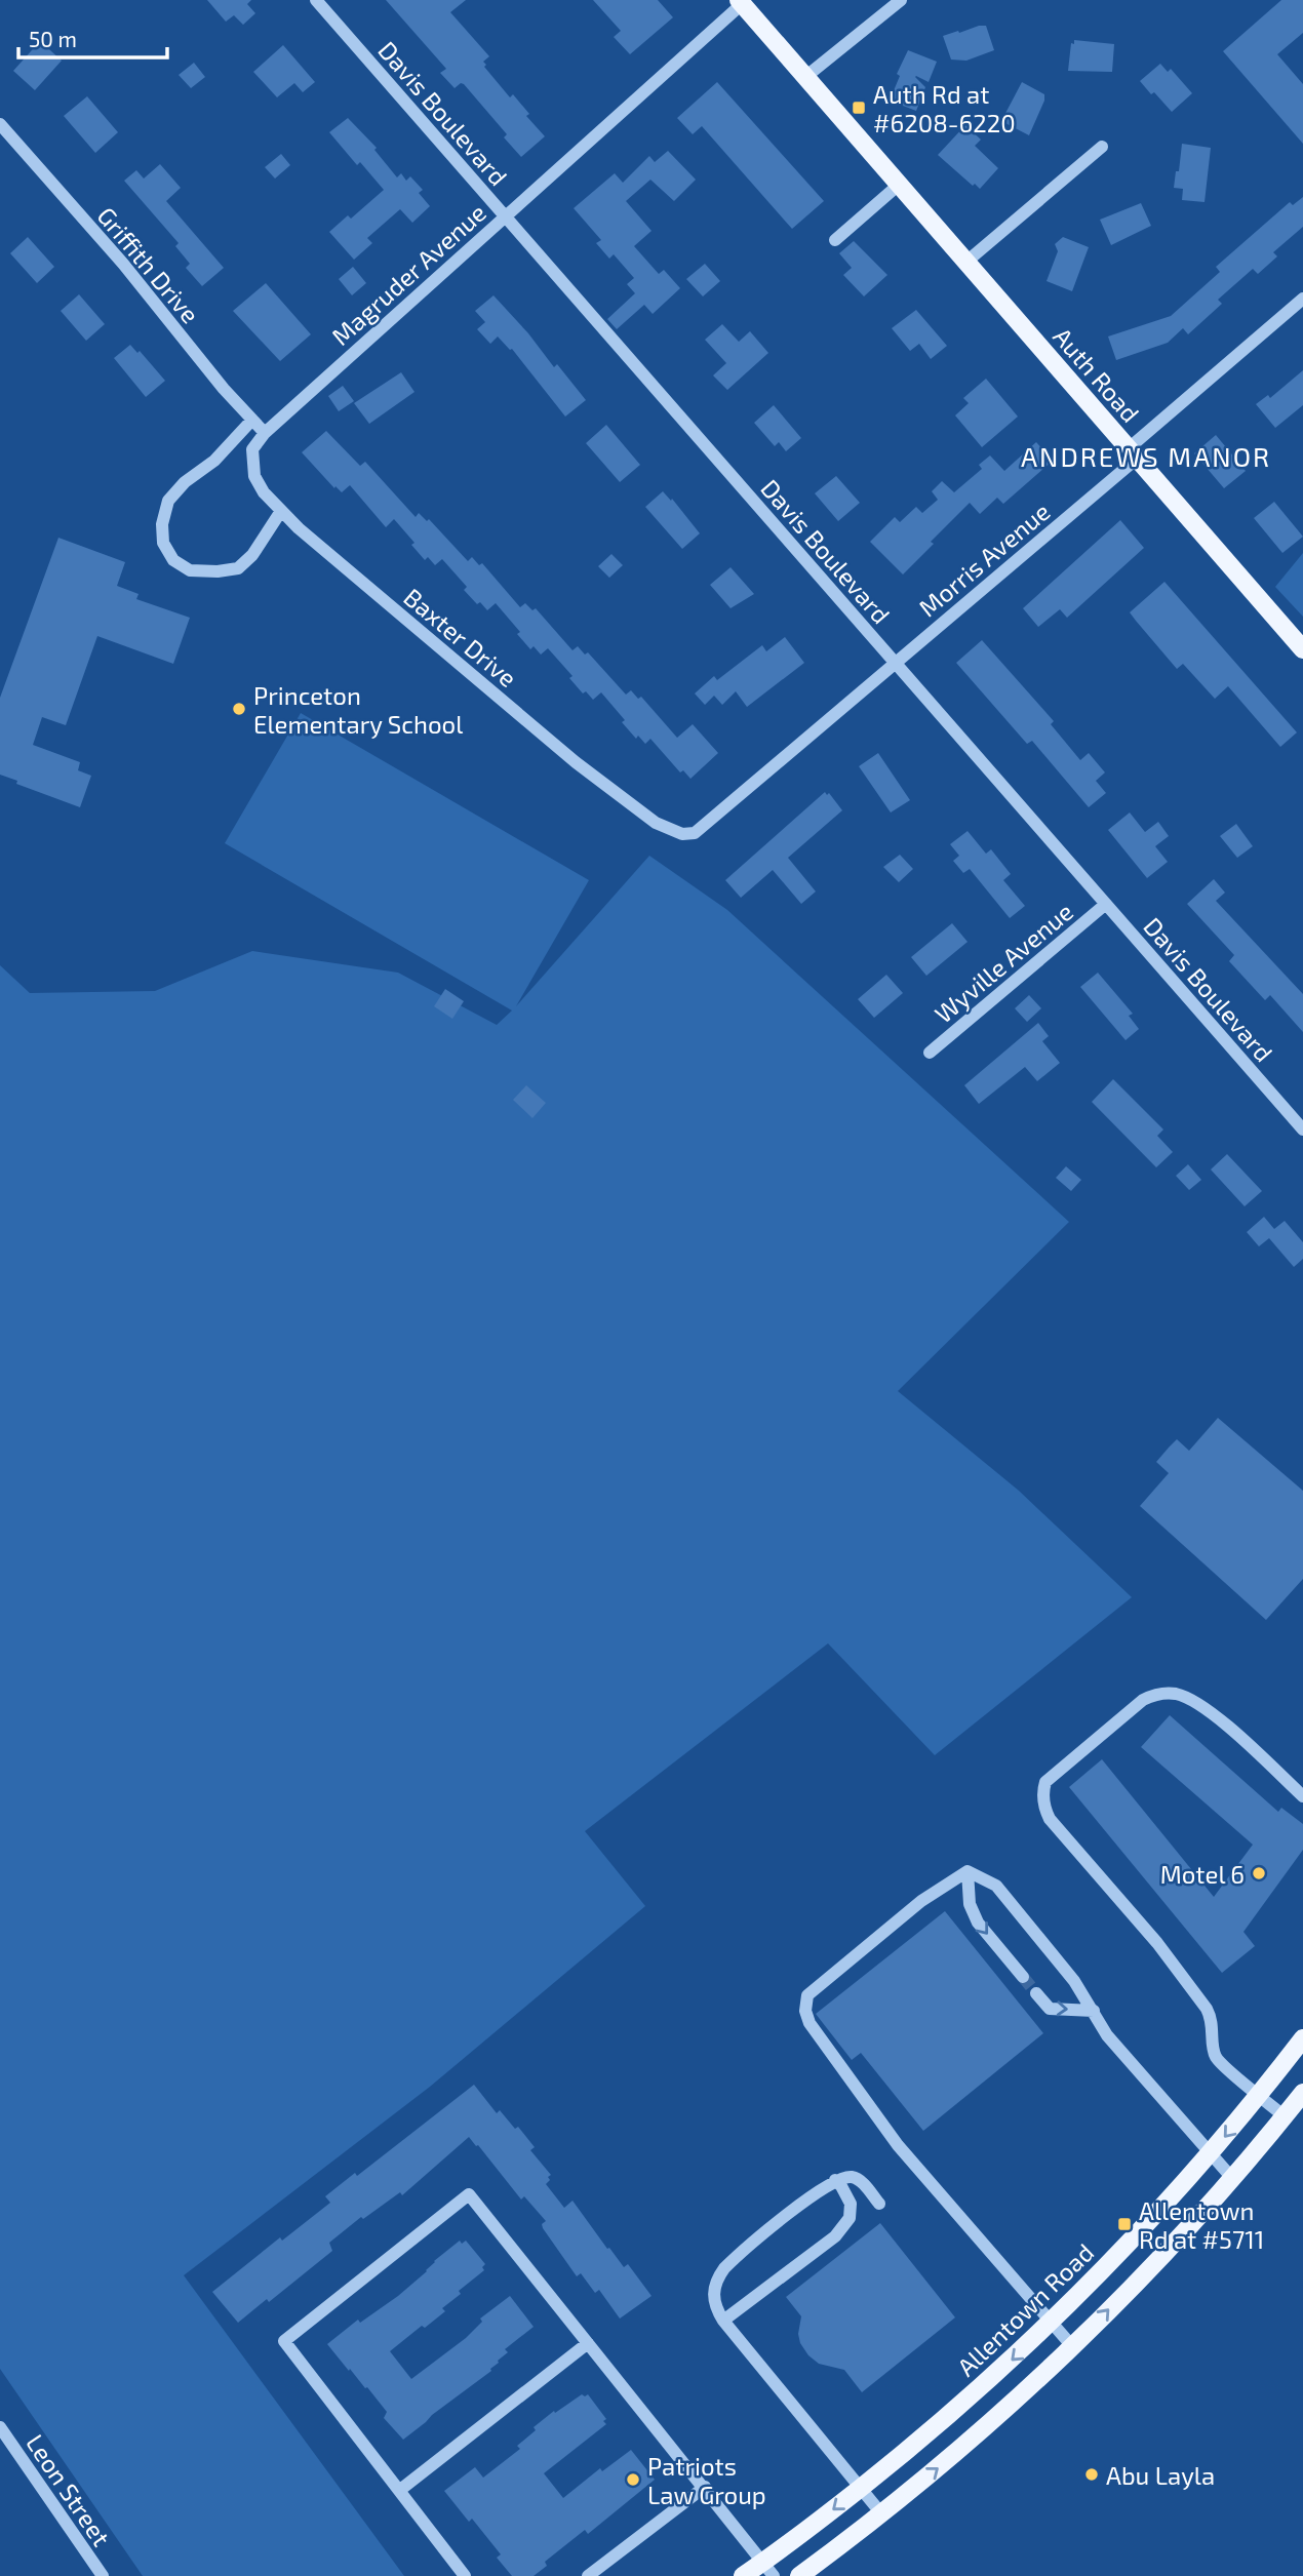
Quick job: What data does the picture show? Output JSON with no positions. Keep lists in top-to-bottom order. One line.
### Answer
{"streets":{"main road":["Auth Road","Allentown Road"],"street":["Davis Boulevard","Griffith Drive","Magruder Avenue","Morris Avenue","Baxter Drive","Wyville Avenue","Leon Street"]},"crossings":[["Davis Boulevard","Magruder Avenue"],["Davis Boulevard","Morris Avenue"],["Davis Boulevard","Wyville Avenue"],["Griffith Drive","Magruder Avenue"],["Griffith Drive","Baxter Drive"],["Magruder Avenue","Auth Road"],["Magruder Avenue","Baxter Drive"],["Auth Road","Morris Avenue"],["Morris Avenue","Baxter Drive"]],"districts":["ANDREWS MANOR"],"places":{"transit":["Auth Rd at #6208-6220","Allentown Rd at #5711"],"other":["Princeton Elementary School","Motel 6","Abu Layla","Patriots Law Group"]},"scale_bar":"50 m"}
